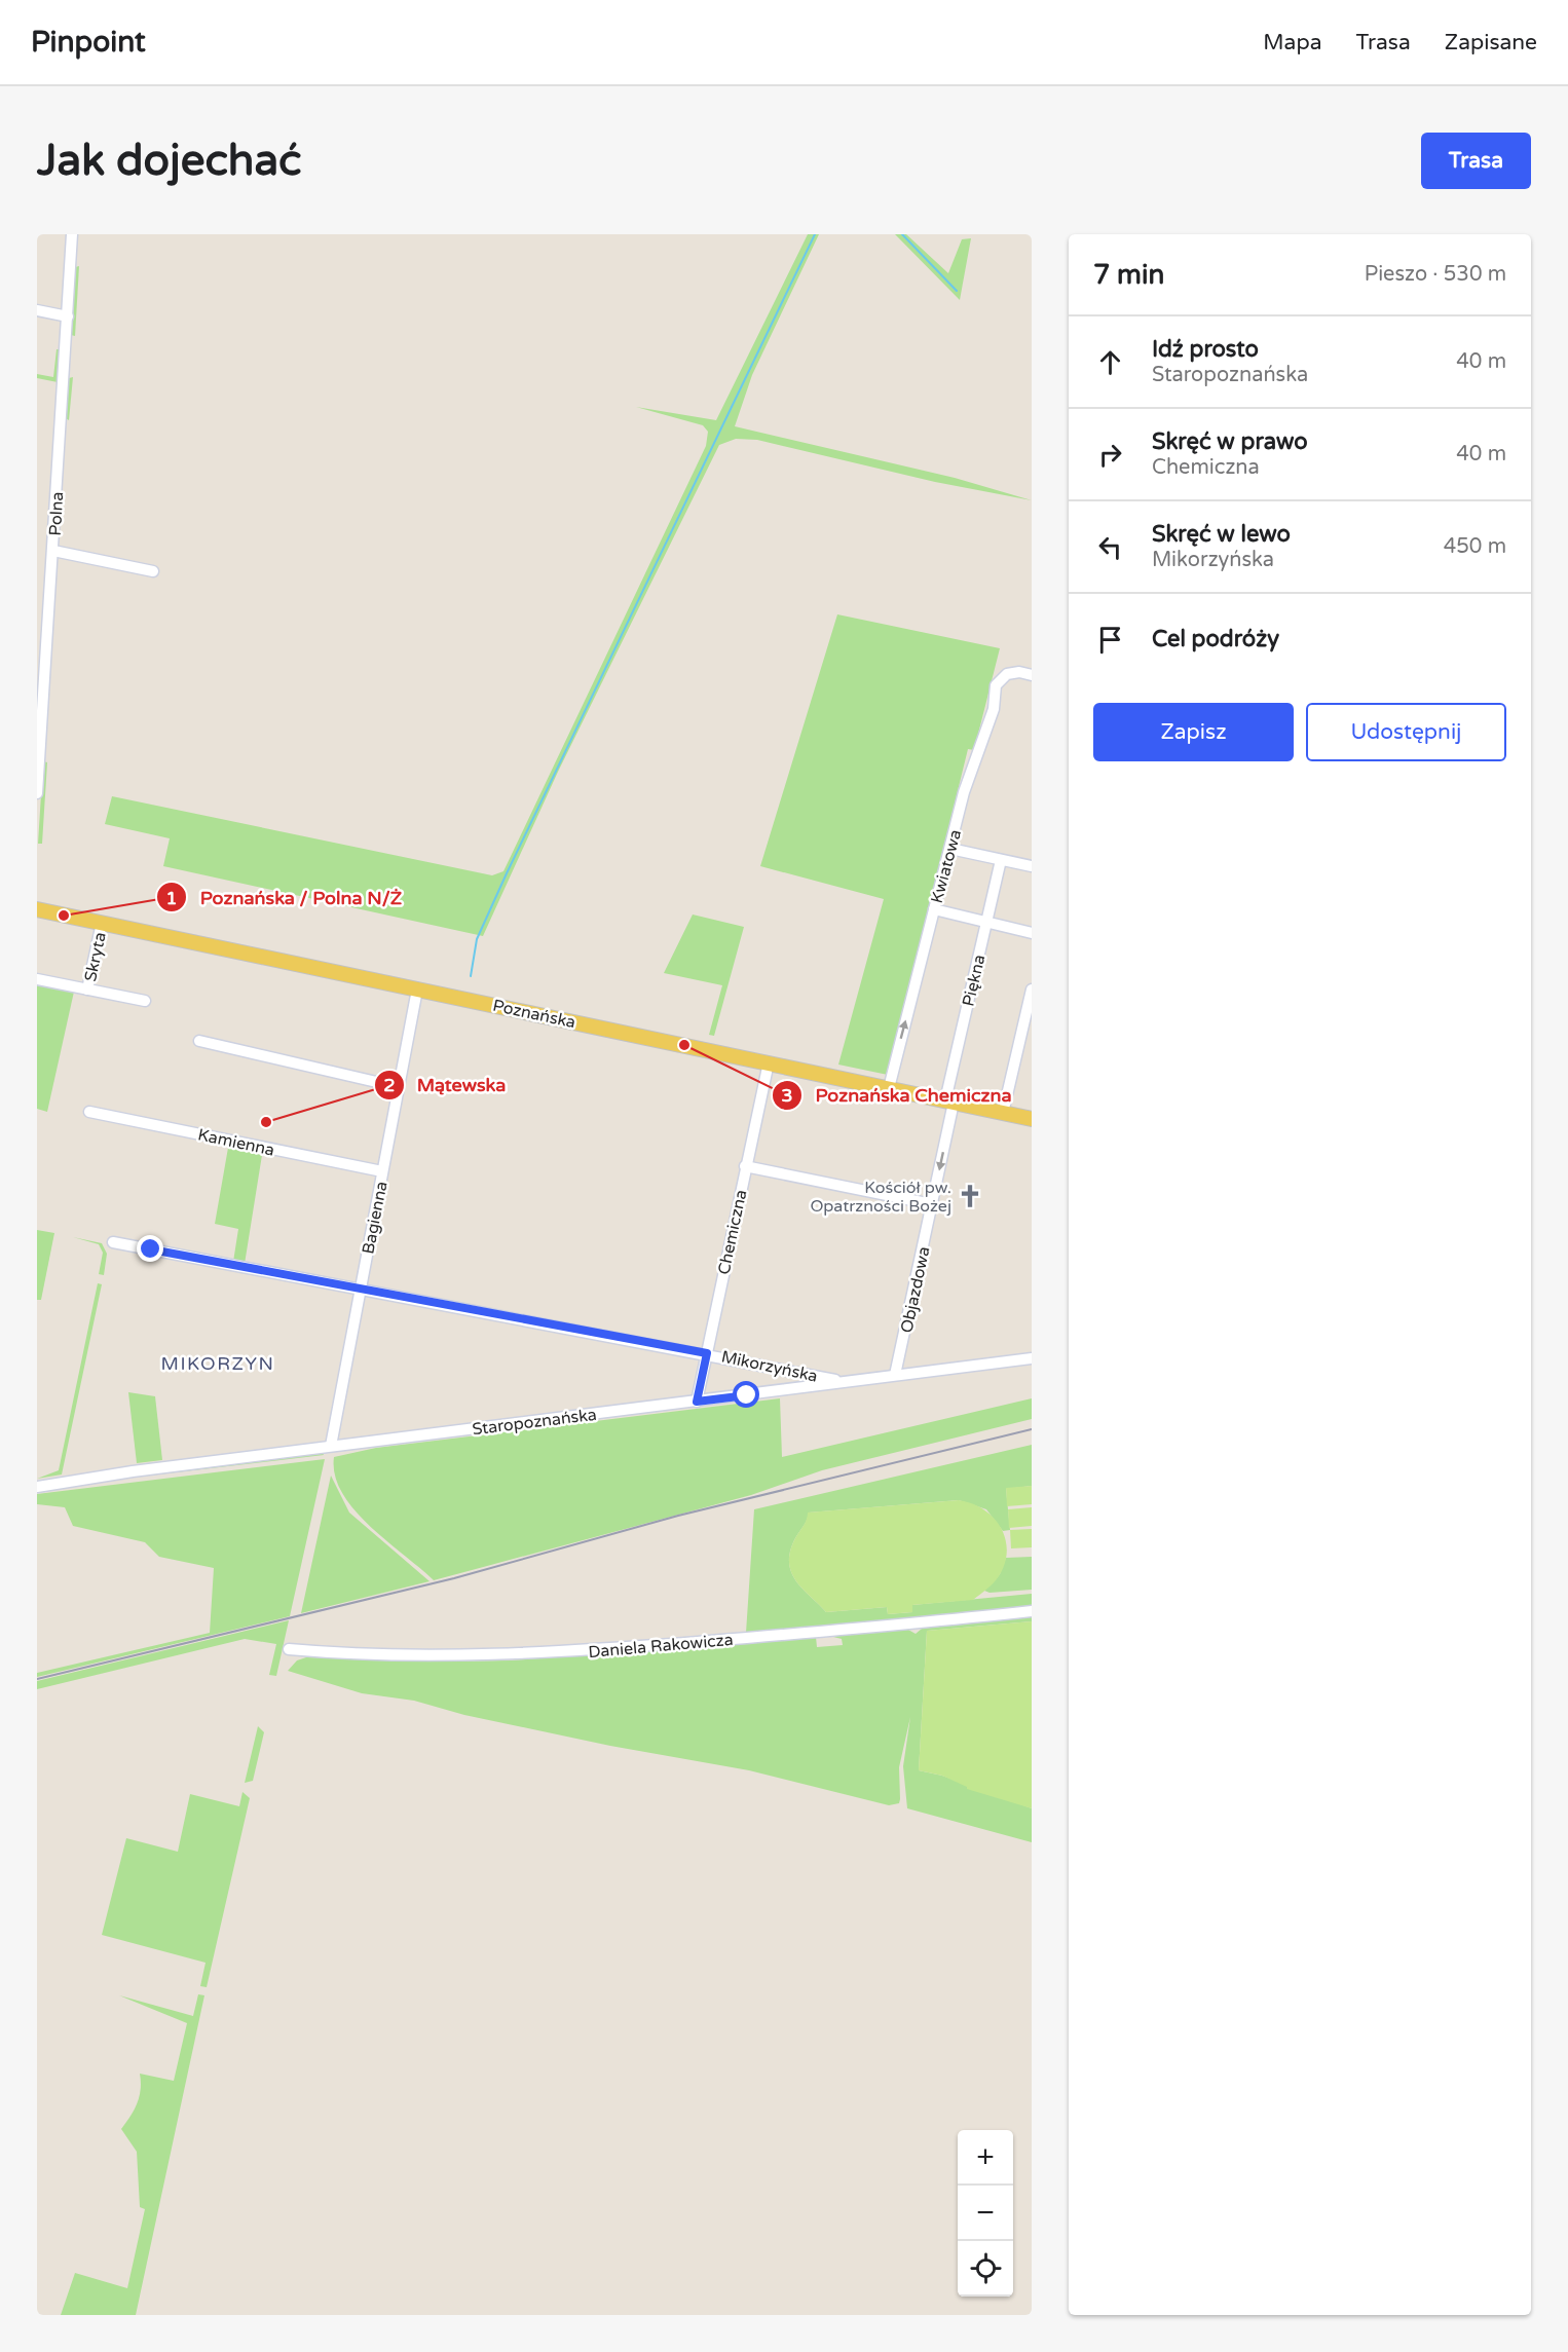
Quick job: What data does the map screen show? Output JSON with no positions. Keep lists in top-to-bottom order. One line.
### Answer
{"streets":{"main road":["Poznańska"],"street":["Polna","Kwiatowa","Skryta","Piękna","Kamienna","Bagienna","Chemiczna","Objazdowa","Mikorzyńska","Staropoznańska","Daniela Rakowicza"]},"crossings":[["Kwiatowa","Poznańska"],["Skryta","Poznańska"],["Piękna","Poznańska"],["Piękna","Objazdowa"],["Poznańska","Bagienna"],["Poznańska","Chemiczna"],["Poznańska","Objazdowa"],["Kamienna","Bagienna"],["Bagienna","Mikorzyńska"],["Bagienna","Staropoznańska"],["Chemiczna","Mikorzyńska"],["Chemiczna","Staropoznańska"],["Objazdowa","Staropoznańska"],["Mikorzyńska","Staropoznańska"]],"one_way":["Kwiatowa","Objazdowa"],"districts":["MIKORZYN"],"places":{"other":["Poznańska / Polna N/Ż","Poznańska Chemiczna","Mątewska"],"church":["Kościół pw. Opatrzności Bożej"]},"page":{"header":"Pinpoint","nav":["Mapa","Trasa","Zapisane"],"buttons":["Trasa",["Zapisz","Udostępnij"]],"title":"Jak dojechać","heading":["7 min","Pieszo · 530 m"],"list":[["Idź prosto","Staropoznańska","40 m"],["Skręć w prawo","Chemiczna","40 m"],["Skręć w lewo","Mikorzyńska","450 m"],"Cel podróży"],"map_buttons":["+","−"]}}
